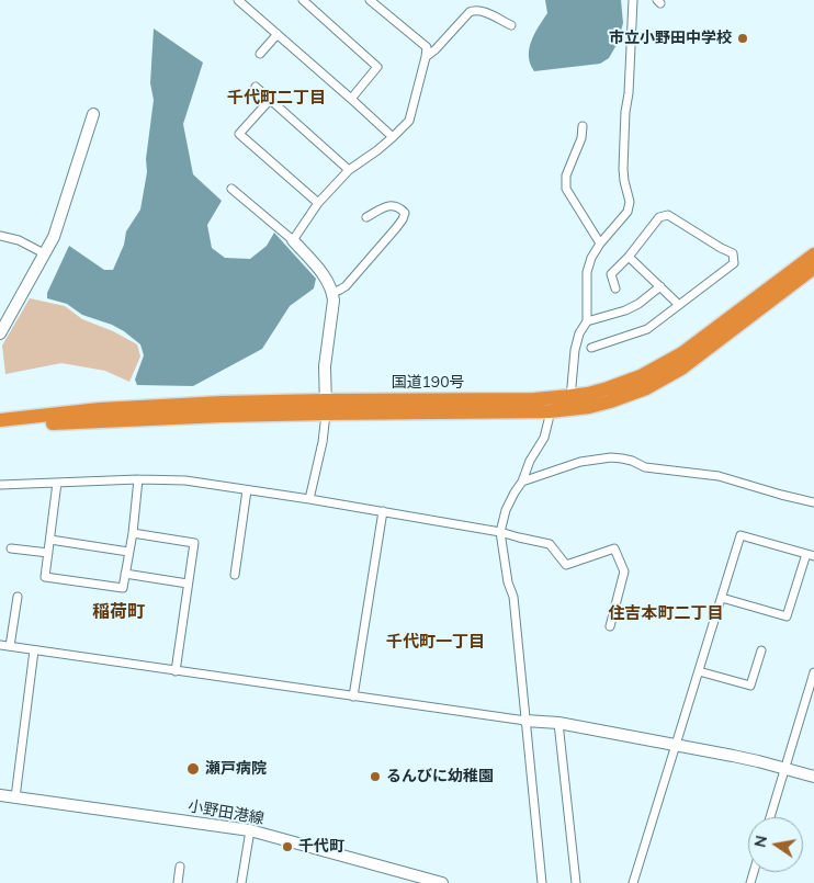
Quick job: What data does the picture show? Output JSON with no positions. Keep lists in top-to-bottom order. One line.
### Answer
{"streets":{"highway":["国道190号"],"street":["小野田港線"]},"districts":["千代町二丁目","稲荷町","住吉本町二丁目","千代町一丁目"],"places":["市立小野田中学校","瀬戸病院","るんびに幼稚園","千代町"],"north":"left"}
